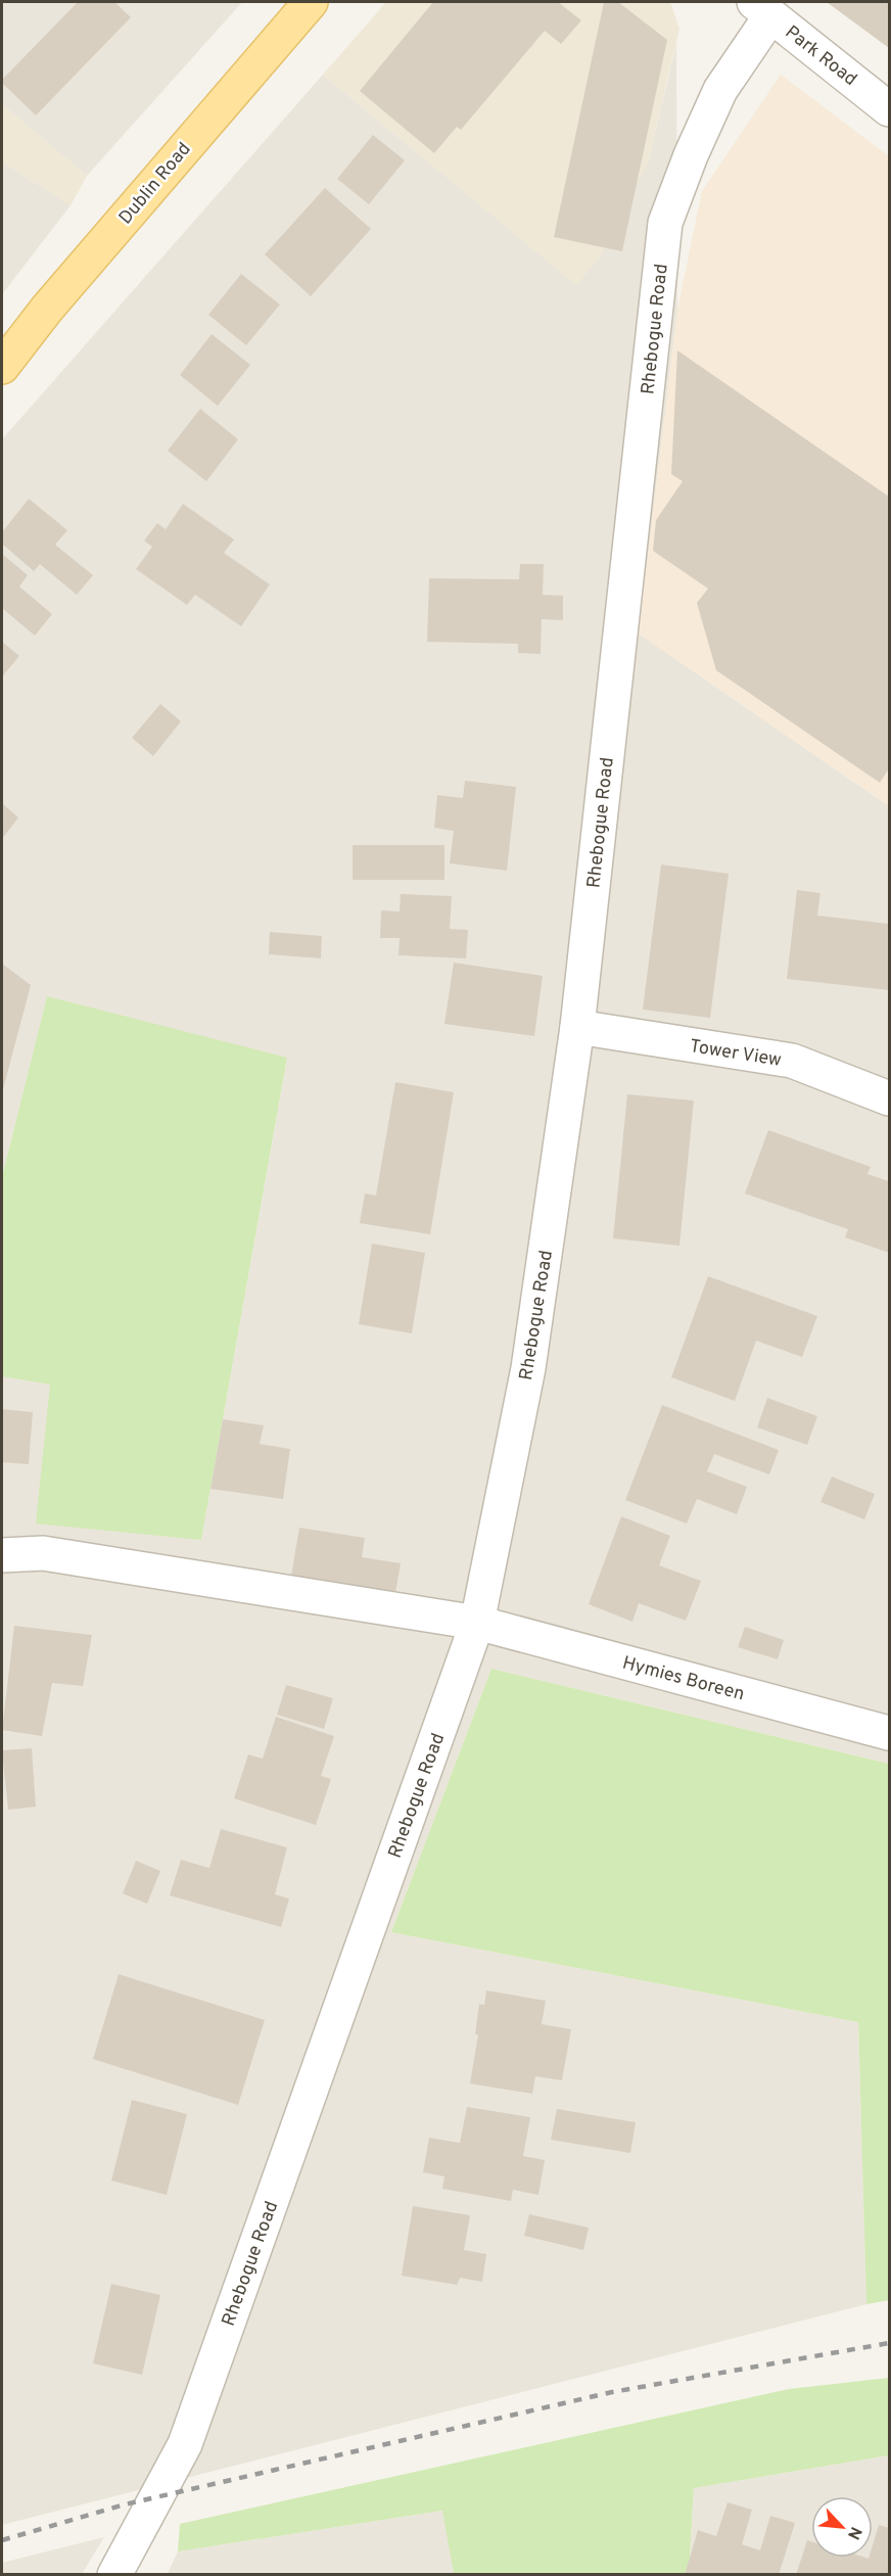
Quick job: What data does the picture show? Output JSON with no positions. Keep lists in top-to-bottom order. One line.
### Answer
{"streets":{"main road":["Dublin Road"],"street":["Park Road","Rhebogue Road","Tower View","Hymies Boreen"]},"crossings":[["Park Road","Rhebogue Road"],["Rhebogue Road","Tower View"],["Rhebogue Road","Hymies Boreen"]],"north":"bottom right"}
